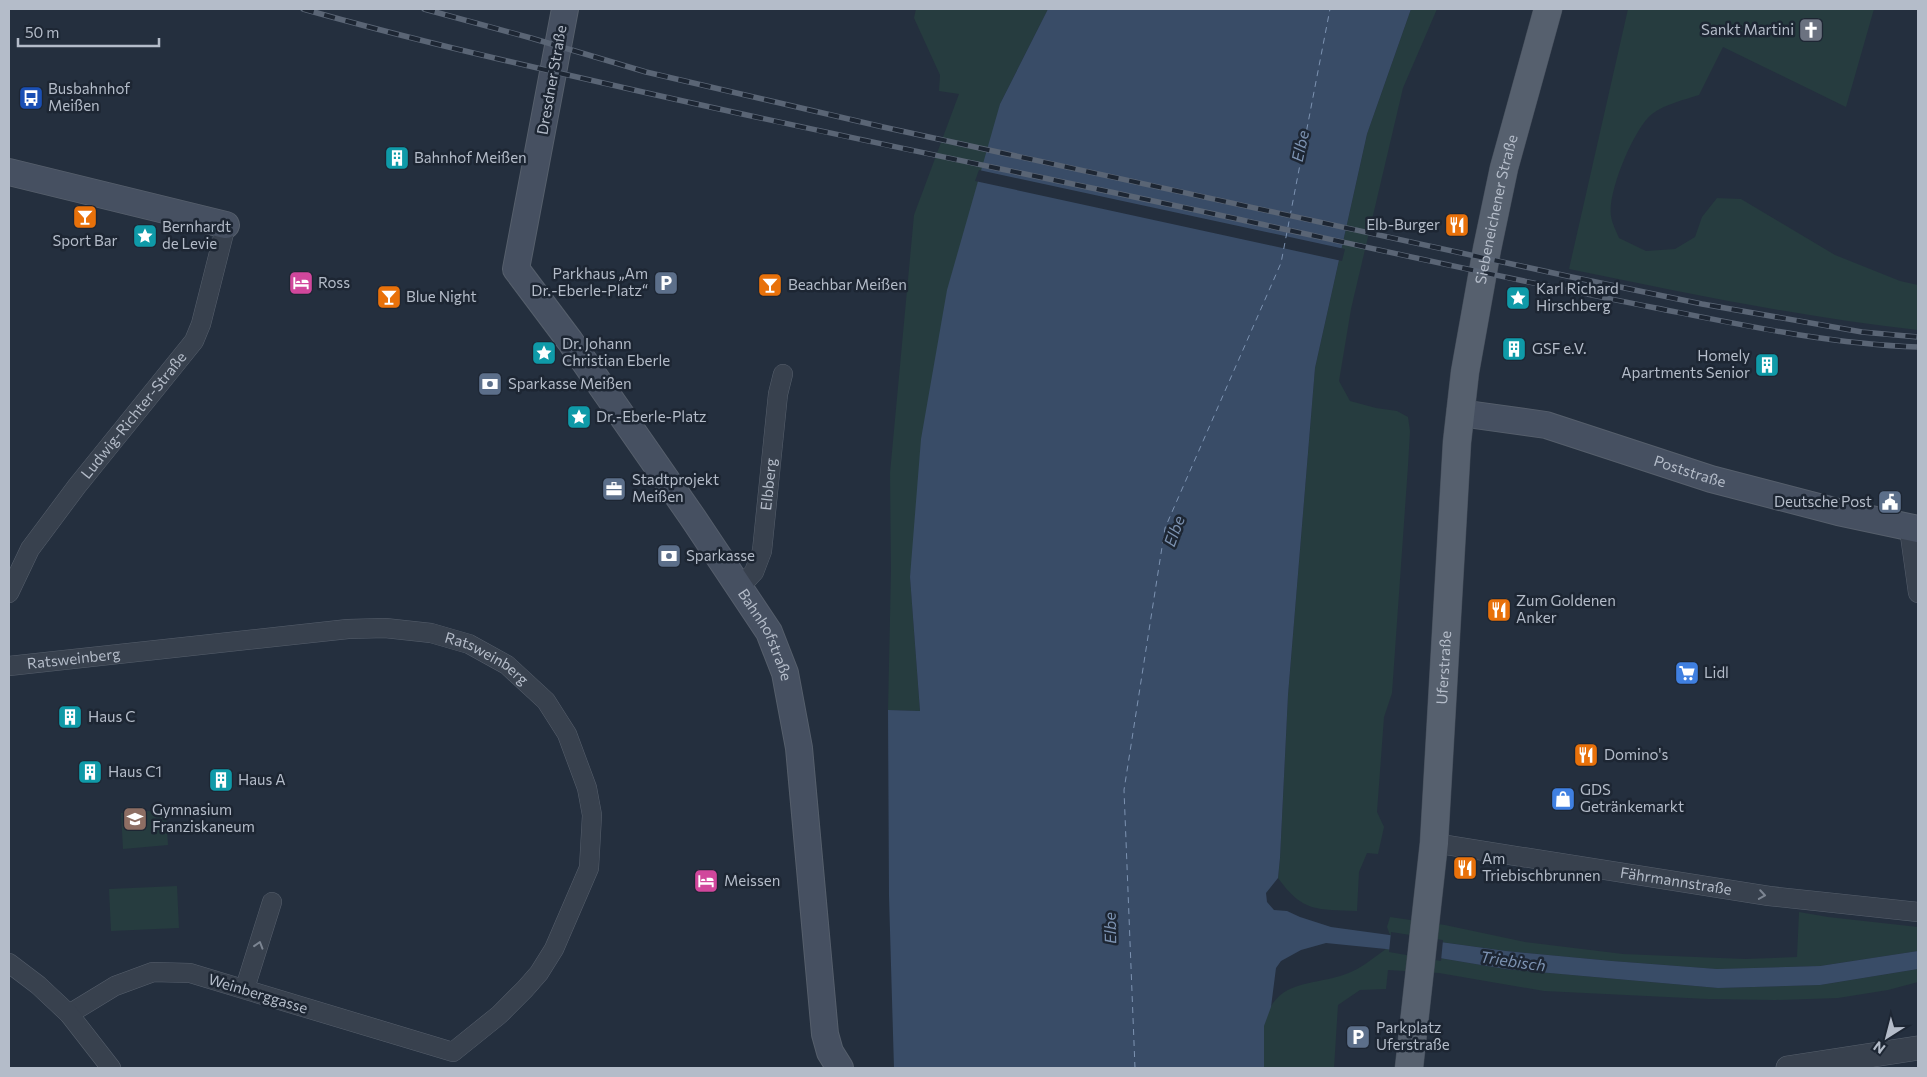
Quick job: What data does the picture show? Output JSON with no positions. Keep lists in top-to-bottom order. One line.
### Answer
{"streets":{"main road":["Dresdner Straße","Siebeneichener Straße","Poststraße","Bahnhofstraße","Uferstraße"],"street":["Ludwig-Richter-Straße","Elbberg","Ratsweinberg","Fährmannstraße","Weinberggasse"]},"crossings":[["Dresdner Straße","Bahnhofstraße"],["Siebeneichener Straße","Poststraße"],["Siebeneichener Straße","Uferstraße"],["Poststraße","Uferstraße"],["Elbberg","Bahnhofstraße"],["Ratsweinberg","Weinberggasse"],["Uferstraße","Fährmannstraße"]],"one_way":["Fährmannstraße"],"water":["Elbe","Triebisch"],"places":{"church":["Sankt Martini"],"bus stop":["Busbahnhof Meißen"],"building":["Bahnhof Meißen","GSF e.V.","Homely Apartments Senior","Haus C","Haus C1","Haus A"],"bar":["Sport Bar","Beachbar Meißen","Blue Night"],"restaurant":["Elb-Burger","Zum Goldenen Anker","Domino's","Am Triebischbrunnen"],"place":["Bernhardt de Levie","Karl Richard Hirschberg","Dr. Johann Christian Eberle","Dr.-Eberle-Platz"],"hotel":["Ross","Meissen"],"parking":["Parkhaus „Am Dr.-Eberle-Platz“","Parkplatz Uferstraße"],"bank":["Sparkasse Meißen","Sparkasse"],"office":["Stadtprojekt Meißen"],"public building":["Deutsche Post"],"supermarket":["Lidl"],"shop":["GDS Getränkemarkt"],"school or university":["Gymnasium Franziskaneum"]},"scale_bar":"50 m","north":"bottom left"}
